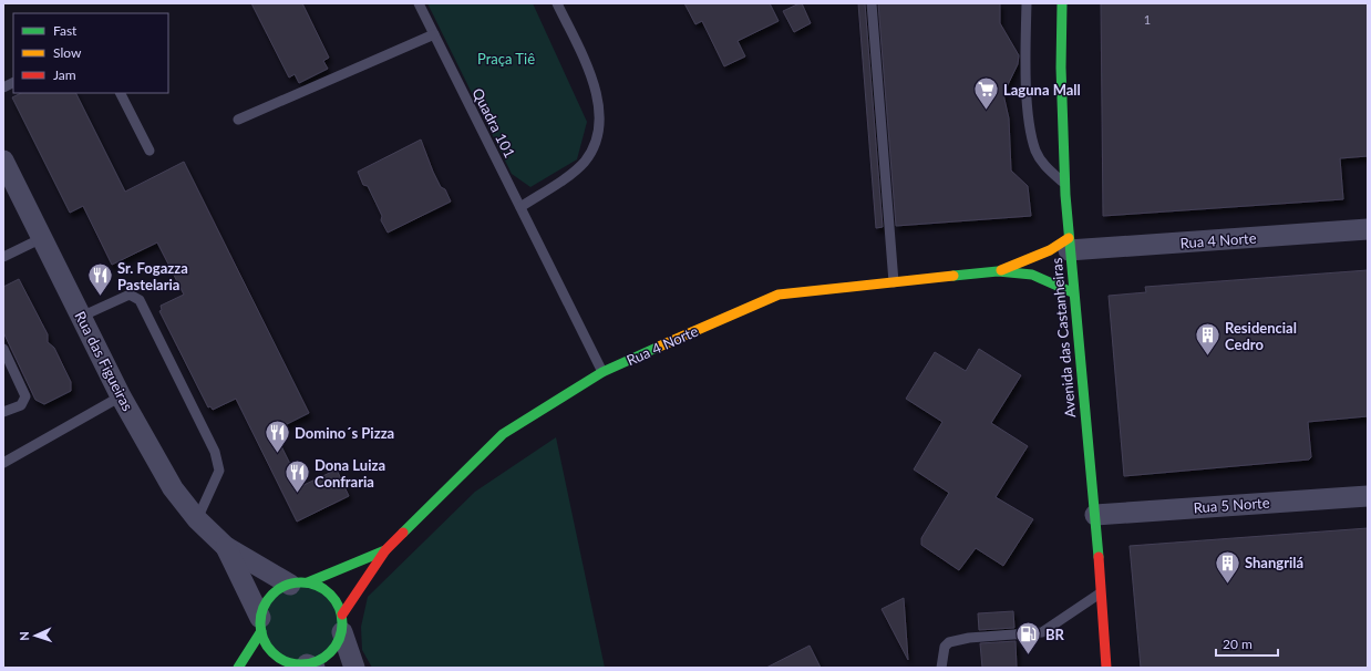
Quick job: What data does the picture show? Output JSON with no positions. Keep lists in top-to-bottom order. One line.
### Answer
{"streets":{"street":["Rua 4 Norte","Avenida das Castanheiras","Rua das Figueiras","Rua 5 Norte"],"lane":["Quadra 101"]},"crossings":[["Quadra 101","Rua 4 Norte"],["Rua 4 Norte","Avenida das Castanheiras"],["Rua 4 Norte","Rua das Figueiras"],["Avenida das Castanheiras","Rua 5 Norte"]],"parks":["Praça Tiê"],"places":{"supermarket":["Laguna Mall"],"restaurant":["Sr. Fogazza Pastelaria","Domino´s Pizza","Dona Luiza Confraria"],"building":["Residencial Cedro","Shangrilá"],"fuel station":["BR"]},"house_numbers":["1"],"legend":["Fast","Slow","Jam"],"scale_bar":"20 m","north":"left"}
